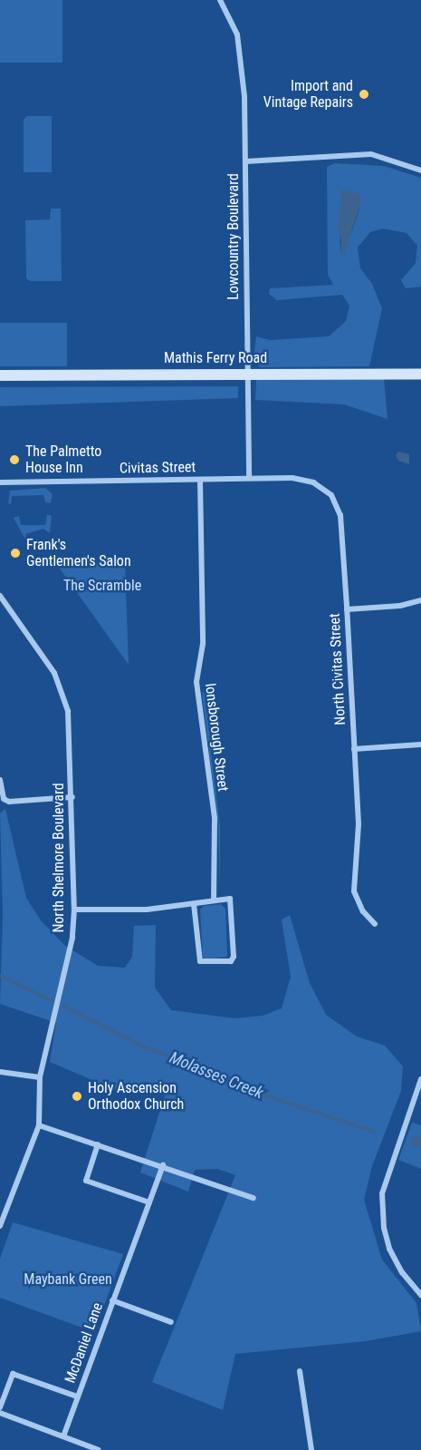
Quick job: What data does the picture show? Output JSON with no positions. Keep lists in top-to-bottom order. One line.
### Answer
{"streets":{"main road":["Mathis Ferry Road"],"street":["Lowcountry Boulevard","Civitas Street","North Civitas Street","Ionsborough Street","North Shelmore Boulevard","McDaniel Lane"]},"crossings":[["Lowcountry Boulevard","Mathis Ferry Road"],["Lowcountry Boulevard","Civitas Street"],["Lowcountry Boulevard","North Civitas Street"],["Civitas Street","North Civitas Street"],["Civitas Street","Ionsborough Street"]],"water":["Molasses Creek"],"parks":["The Scramble","Maybank Green"],"places":["Import and Vintage Repairs","The Palmetto House Inn","Frank's Gentlemen's Salon","Holy Ascension Orthodox Church"]}
